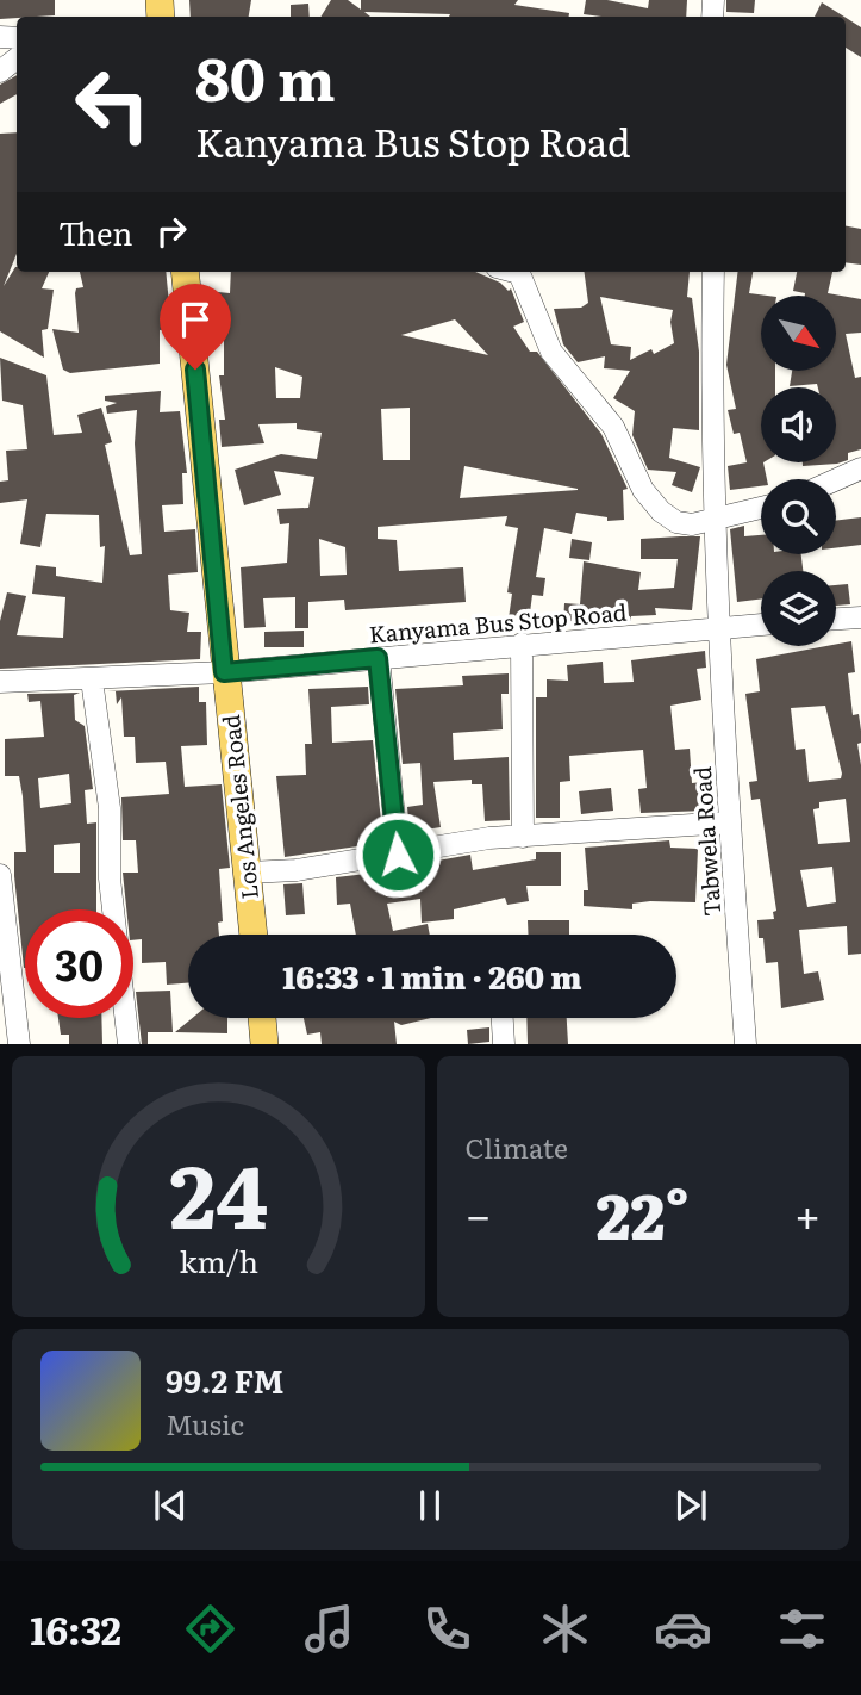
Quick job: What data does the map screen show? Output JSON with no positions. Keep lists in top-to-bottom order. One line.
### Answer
{"streets":{"main road":["Los Angeles Road"],"street":["Kanyama Bus Stop Road","Tabwela Road"]},"crossings":[["Kanyama Bus Stop Road","Los Angeles Road"],["Kanyama Bus Stop Road","Tabwela Road"]],"north":"bottom right","page":{"turn":["80 m","Kanyama Bus Stop Road"],"then":"Then","limit":"30","trip":"16:33 · 1 min · 260 m","tile":"Climate","heat":["−","22°","+"],"song":["99.2 FM","Music"],"tabs":"16:32","gauge":["24","km/h"]}}
